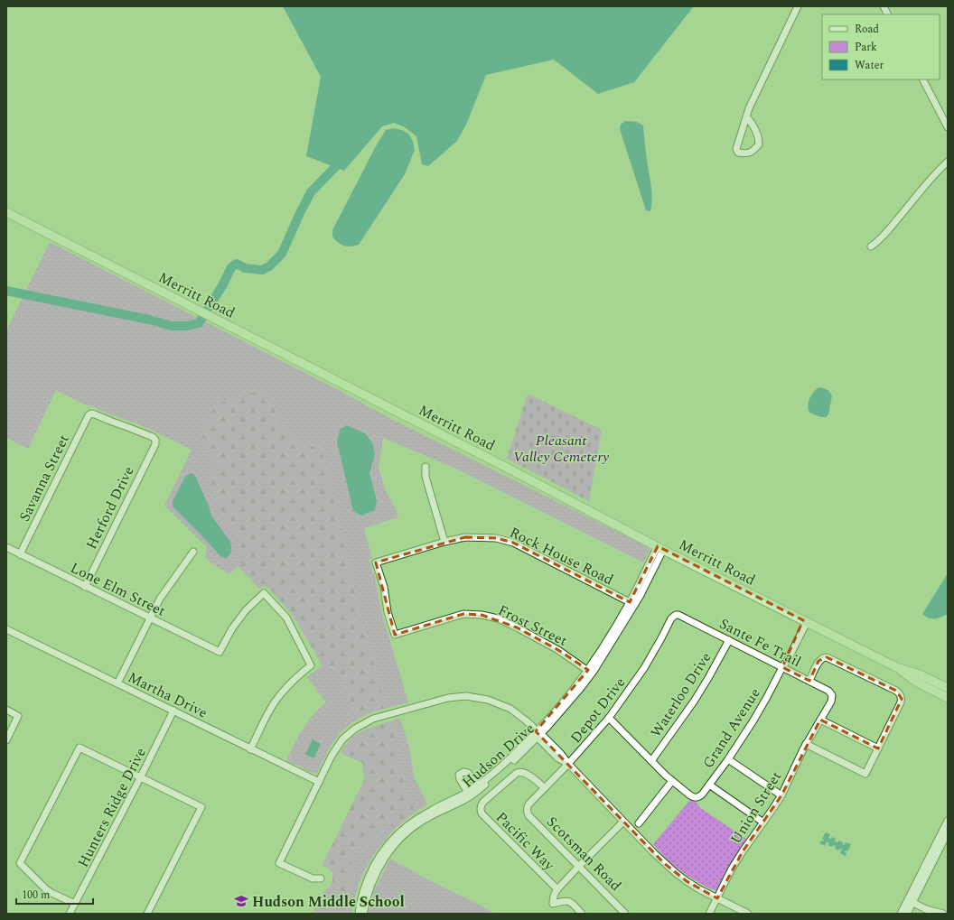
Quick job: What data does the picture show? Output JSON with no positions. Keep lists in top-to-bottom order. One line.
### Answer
{"streets":{"main road":["Merritt Road"],"street":["Savanna Street","Herford Drive","Rock House Road","Lone Elm Street","Frost Street","Sante Fe Trail","Martha Drive","Waterloo Drive","Depot Drive","Grand Avenue","Hudson Drive","Hunters Ridge Drive","Union Street","Pacific Way","Scotsman Road"]},"crossings":[["Merritt Road","Grand Avenue"],["Merritt Road","Hudson Drive"],["Savanna Street","Herford Drive"],["Savanna Street","Lone Elm Street"],["Herford Drive","Lone Elm Street"],["Rock House Road","Frost Street"],["Rock House Road","Hudson Drive"],["Lone Elm Street","Martha Drive"],["Frost Street","Hudson Drive"],["Sante Fe Trail","Waterloo Drive"],["Sante Fe Trail","Depot Drive"],["Sante Fe Trail","Grand Avenue"],["Sante Fe Trail","Union Street"],["Martha Drive","Hunters Ridge Drive"],["Depot Drive","Pacific Way"],["Depot Drive","Scotsman Road"]],"parks":["Pleasant Valley Cemetery"],"places":{"school or university":["Hudson Middle School"]},"legend":["Road","Park","Water"],"scale_bar":"100 m"}
